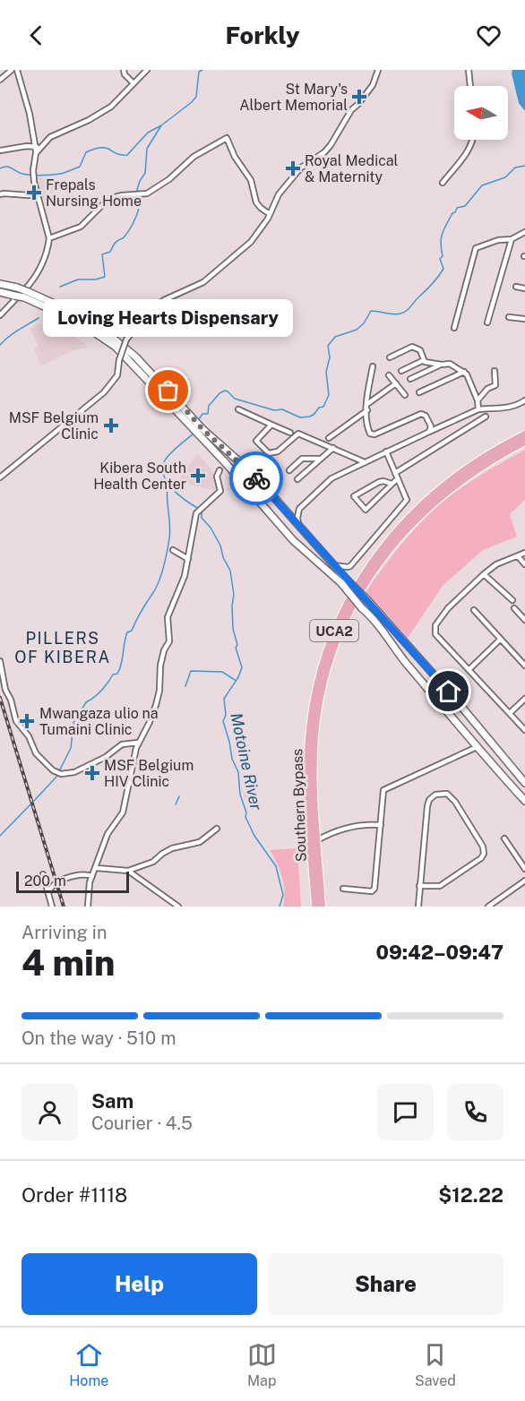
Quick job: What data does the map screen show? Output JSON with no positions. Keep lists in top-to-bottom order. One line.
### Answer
{"streets":{"highway":["UCA2","Southern Bypass"]},"districts":["PILLERS OF KIBERA"],"water":["Motoine River"],"places":{"health":["St Mary's Albert Memorial","Royal Medical & Maternity","Frepals Nursing Home","MSF Belgium Clinic","Kibera South Health Center","Mwangaza ulio na Tumaini Clinic","MSF Belgium HIV Clinic"],"other":["Loving Hearts Dispensary"]},"scale_bar":"200 m","north":"left","page":{"header":"Forkly","bubble":"Loving Hearts Dispensary","scale":"200 m","heading":["4 min","Arriving in","09:42–09:47"],"panel":["Sam","Courier · 4.5","Order #1118","$12.22"],"bar":"On the way · 510 m","buttons":["Help","Share"],"tabs":["Home","Map","Saved"]}}
